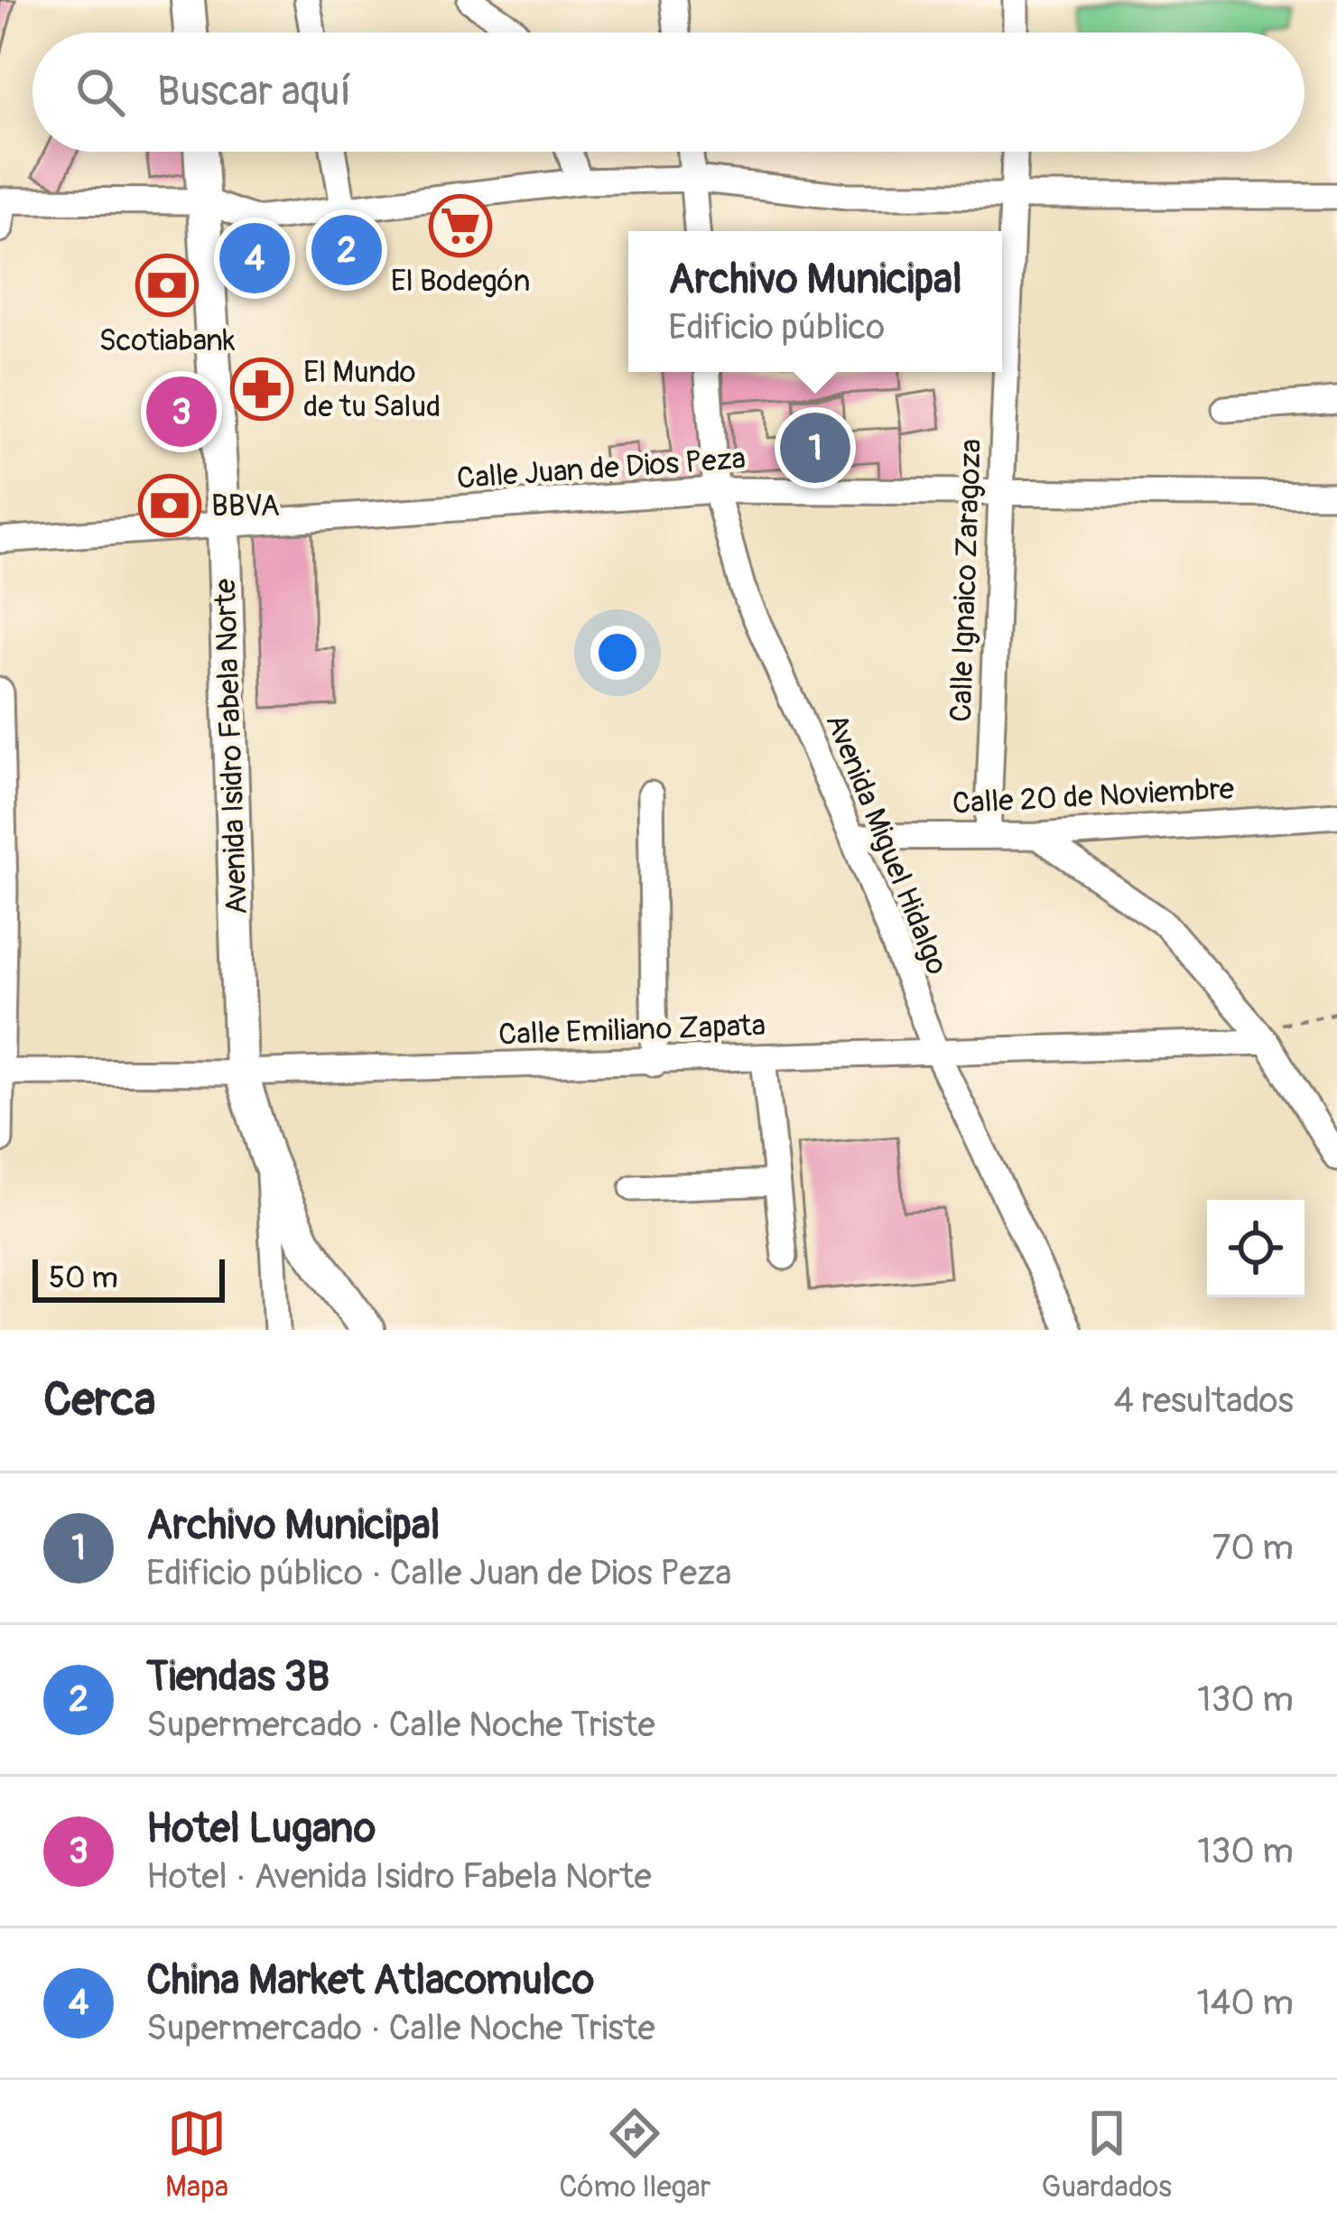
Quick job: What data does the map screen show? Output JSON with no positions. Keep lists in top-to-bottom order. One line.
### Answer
{"streets":{"main road":["Avenida Isidro Fabela Norte"],"street":["Calle Juan de Dios Peza","Calle Ignaico Zaragoza","Calle 20 de Noviembre","Avenida Miguel Hidalgo","Calle Emiliano Zapata"]},"crossings":[["Calle Juan de Dios Peza","Calle Ignaico Zaragoza"],["Calle Juan de Dios Peza","Avenida Isidro Fabela Norte"],["Calle Juan de Dios Peza","Avenida Miguel Hidalgo"],["Calle Ignaico Zaragoza","Calle 20 de Noviembre"],["Avenida Isidro Fabela Norte","Calle Emiliano Zapata"],["Calle 20 de Noviembre","Avenida Miguel Hidalgo"],["Avenida Miguel Hidalgo","Calle Emiliano Zapata"]],"places":{"supermarket":["El Bodegón"],"bank":["Scotiabank","BBVA"],"pharmacy":["El Mundo de tu Salud"]},"scale_bar":"50 m","page":{"search":"Buscar aquí","pins":["2","4","3","1"],"popup":["Archivo Municipal","Edificio público"],"scale":"50 m","heading":["Cerca","4 resultados"],"list":[{"mark":"1","name":"Archivo Municipal","note":"Edificio público · Calle Juan de Dios Peza","value":"70 m"},{"mark":"2","name":"Tiendas 3B","note":"Supermercado · Calle Noche Triste","value":"130 m"},{"mark":"3","name":"Hotel Lugano","note":"Hotel · Avenida Isidro Fabela Norte","value":"130 m"},{"mark":"4","name":"China Market Atlacomulco","note":"Supermercado · Calle Noche Triste","value":"140 m"}],"nav":["Mapa","Cómo llegar","Guardados"]}}
